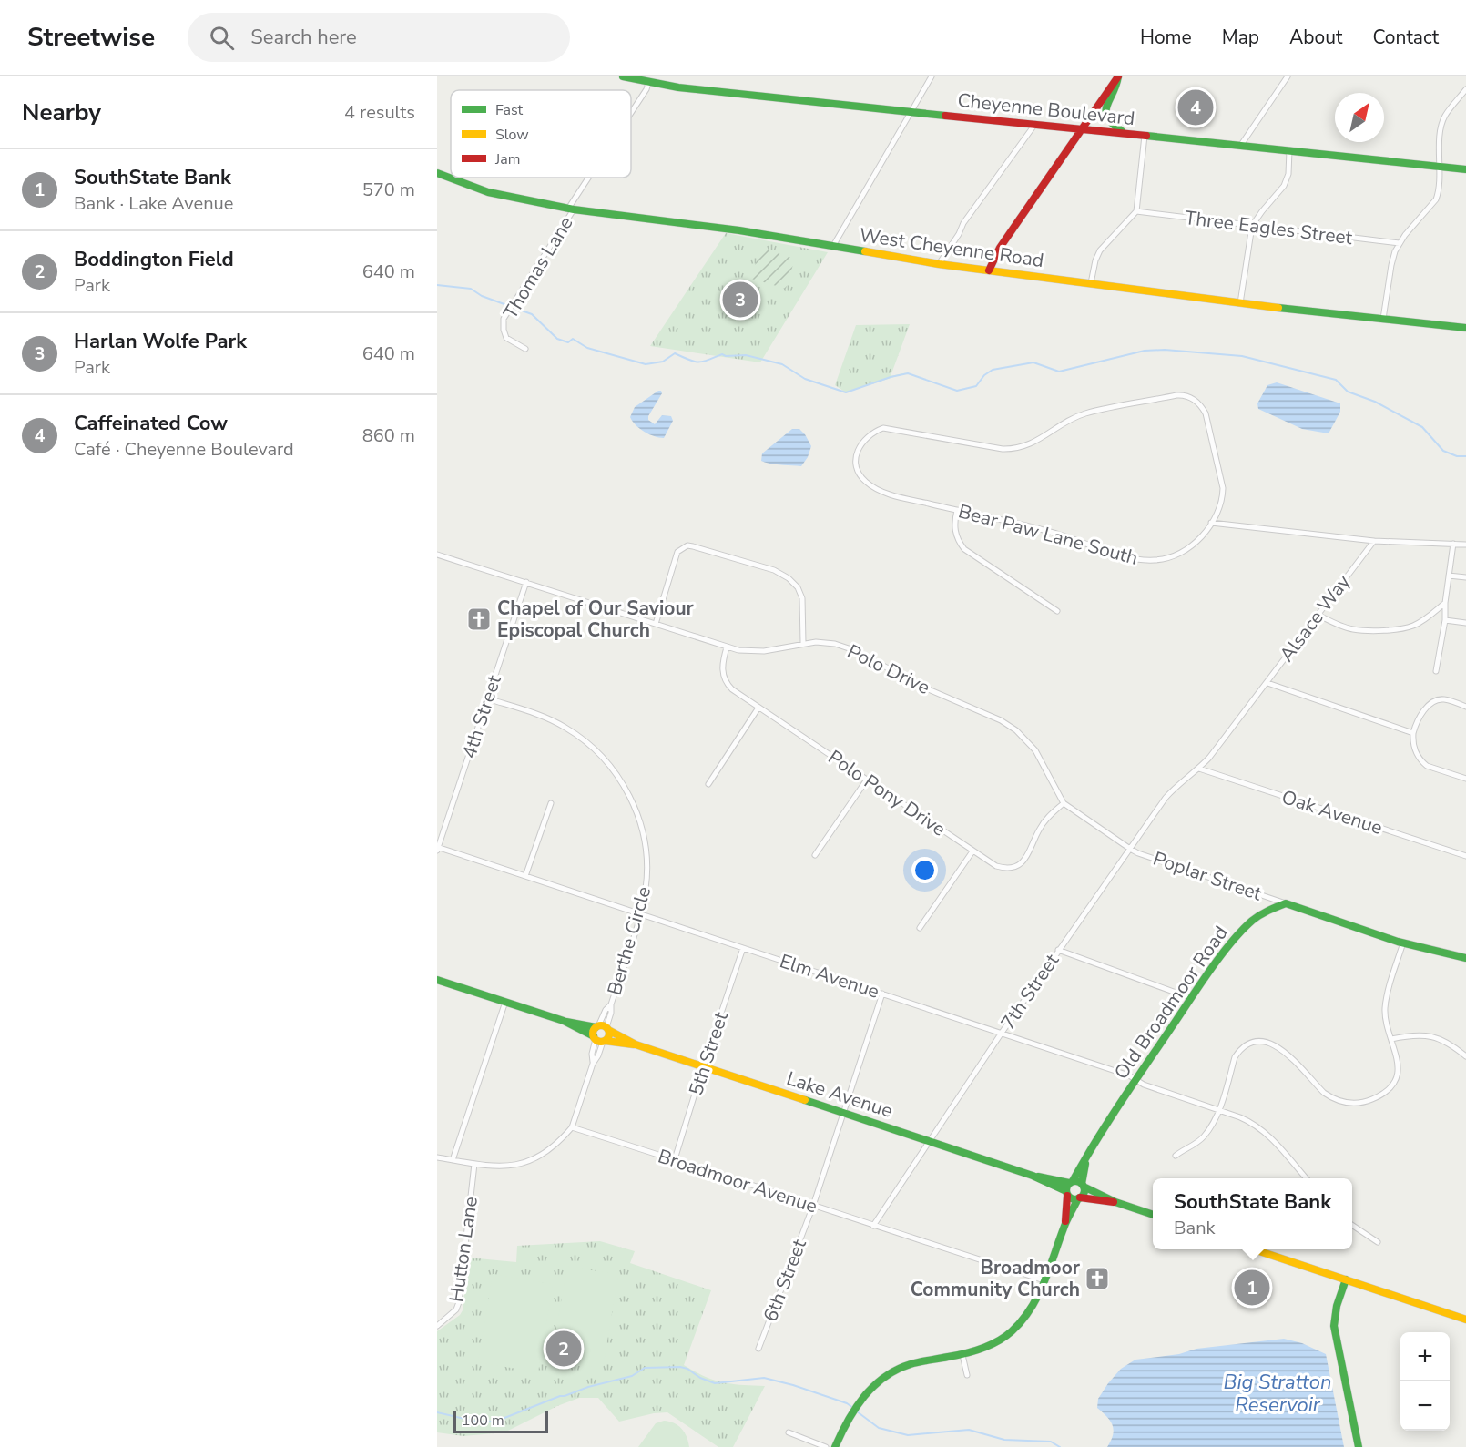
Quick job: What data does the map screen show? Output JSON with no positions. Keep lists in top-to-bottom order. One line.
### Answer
{"streets":{"main road":["Cheyenne Boulevard","West Cheyenne Road","Old Broadmoor Road","Lake Avenue"],"street":["Three Eagles Street","Thomas Lane","Bear Paw Lane South","Alsace Way","Polo Drive","4th Street","Polo Pony Drive","Oak Avenue","Poplar Street","Berthe Circle","Elm Avenue","7th Street","5th Street","Broadmoor Avenue","Hutton Lane","6th Street"]},"crossings":[["Cheyenne Boulevard","Thomas Lane"],["West Cheyenne Road","Thomas Lane"],["Alsace Way","Oak Avenue"],["Alsace Way","7th Street"],["Polo Drive","4th Street"],["Polo Drive","Polo Pony Drive"],["Polo Drive","Poplar Street"],["Polo Drive","7th Street"],["4th Street","Berthe Circle"],["4th Street","Elm Avenue"],["Oak Avenue","7th Street"],["Poplar Street","7th Street"],["Poplar Street","Old Broadmoor Road"],["Berthe Circle","Elm Avenue"],["Berthe Circle","Lake Avenue"],["Elm Avenue","7th Street"],["Elm Avenue","Old Broadmoor Road"],["Elm Avenue","5th Street"],["Elm Avenue","6th Street"],["7th Street","Lake Avenue"],["7th Street","Broadmoor Avenue"],["Old Broadmoor Road","Lake Avenue"],["5th Street","Lake Avenue"],["5th Street","Broadmoor Avenue"],["Lake Avenue","6th Street"],["Broadmoor Avenue","6th Street"]],"water":["Big Stratton Reservoir"],"places":{"church":["Chapel of Our Saviour Episcopal Church","Broadmoor Community Church"]},"legend":["Fast","Slow","Jam"],"scale_bar":"100 m","north":"top right","page":{"header":"Streetwise","search":"Search here","nav":["Home","Map","About","Contact"],"heading":["Nearby","4 results"],"pins":["4","3","1","2"],"list":[{"mark":"1","name":"SouthState Bank","note":"Bank · Lake Avenue","value":"570 m"},{"mark":"2","name":"Boddington Field","note":"Park","value":"640 m"},{"mark":"3","name":"Harlan Wolfe Park","note":"Park","value":"640 m"},{"mark":"4","name":"Caffeinated Cow","note":"Café · Cheyenne Boulevard","value":"860 m"}],"popup":["SouthState Bank","Bank"],"map_buttons":["+","−"],"scale":"100 m"}}
